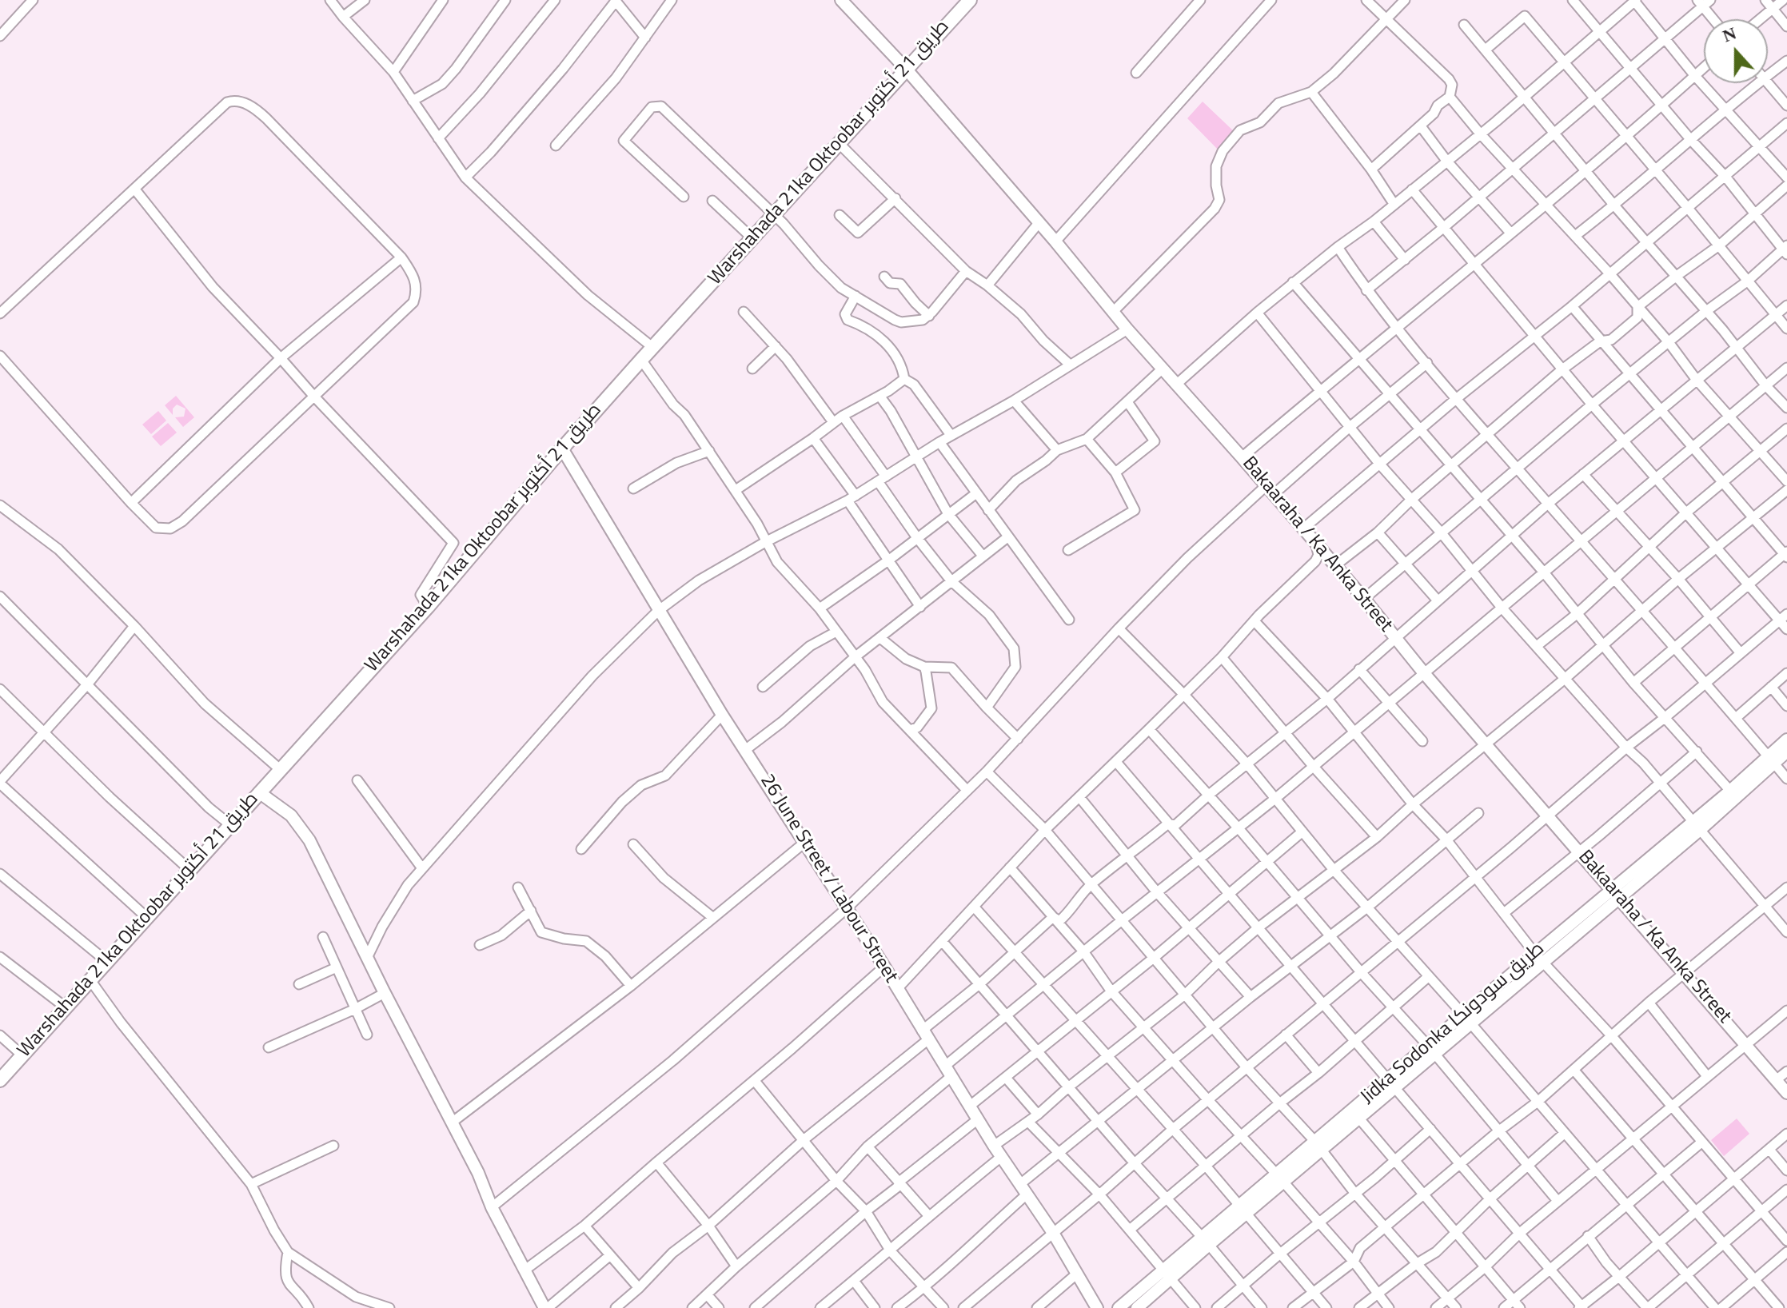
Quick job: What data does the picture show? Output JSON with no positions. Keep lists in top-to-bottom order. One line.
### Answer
{"streets":{"main road":["Warshahada 21ka Oktoobar طريق 21 أكتوبر"],"street":["Bakaaraha / Ka Anka Street","26 June Street / Labour Street","Jidka Sodonka طريق سودونكا"]},"crossings":[["Warshahada 21ka Oktoobar طريق 21 أكتوبر","Bakaaraha / Ka Anka Street"],["Warshahada 21ka Oktoobar طريق 21 أكتوبر","26 June Street / Labour Street"],["Bakaaraha / Ka Anka Street","Jidka Sodonka طريق سودونكا"]],"north":"top"}
